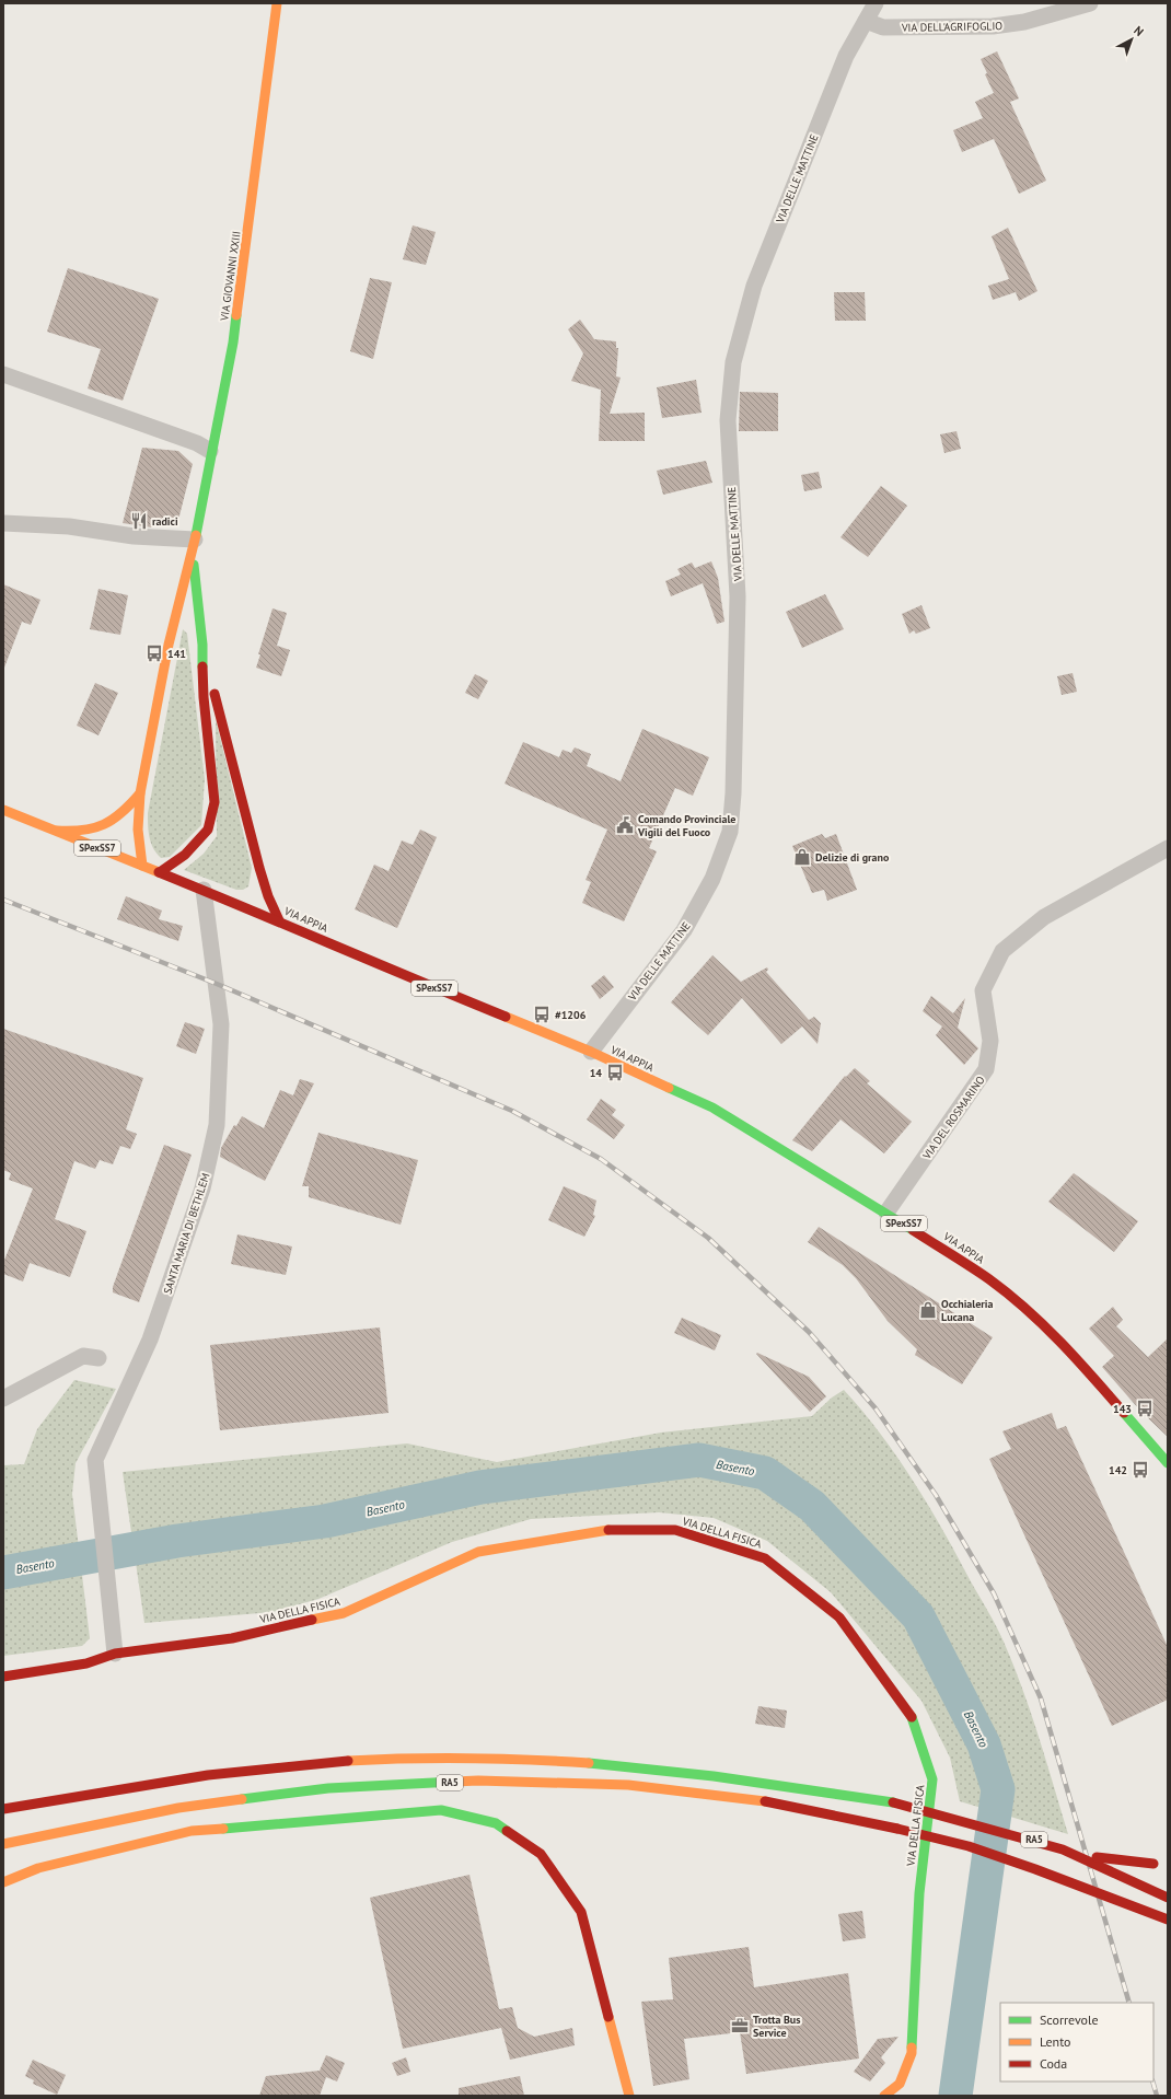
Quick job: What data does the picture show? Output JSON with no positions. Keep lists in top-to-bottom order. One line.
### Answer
{"streets":{"main road":["VIA GIOVANNI XXIII","SPexSS7","VIA APPIA","VIA DELLA FISICA","RA5"],"street":["VIA DELL'AGRIFOGLIO","VIA DELLE MATTINE","VIA DEL ROSMARINO","SANTA MARIA DI BETHLEM"]},"crossings":[["VIA DELL'AGRIFOGLIO","VIA DELLE MATTINE"],["VIA DELLE MATTINE","VIA APPIA"],["VIA APPIA","VIA DEL ROSMARINO"],["VIA APPIA","SANTA MARIA DI BETHLEM"],["SANTA MARIA DI BETHLEM","VIA DELLA FISICA"]],"water":["Basento"],"places":{"restaurant":["radici"],"bus stop":["141","#1206","14","143","142"],"public building":["Comando Provinciale Vigili del Fuoco"],"shop":["Delizie di grano","Occhialeria Lucana"],"office":["Trotta Bus Service"]},"legend":["Scorrevole","Lento","Coda"],"north":"top right"}
